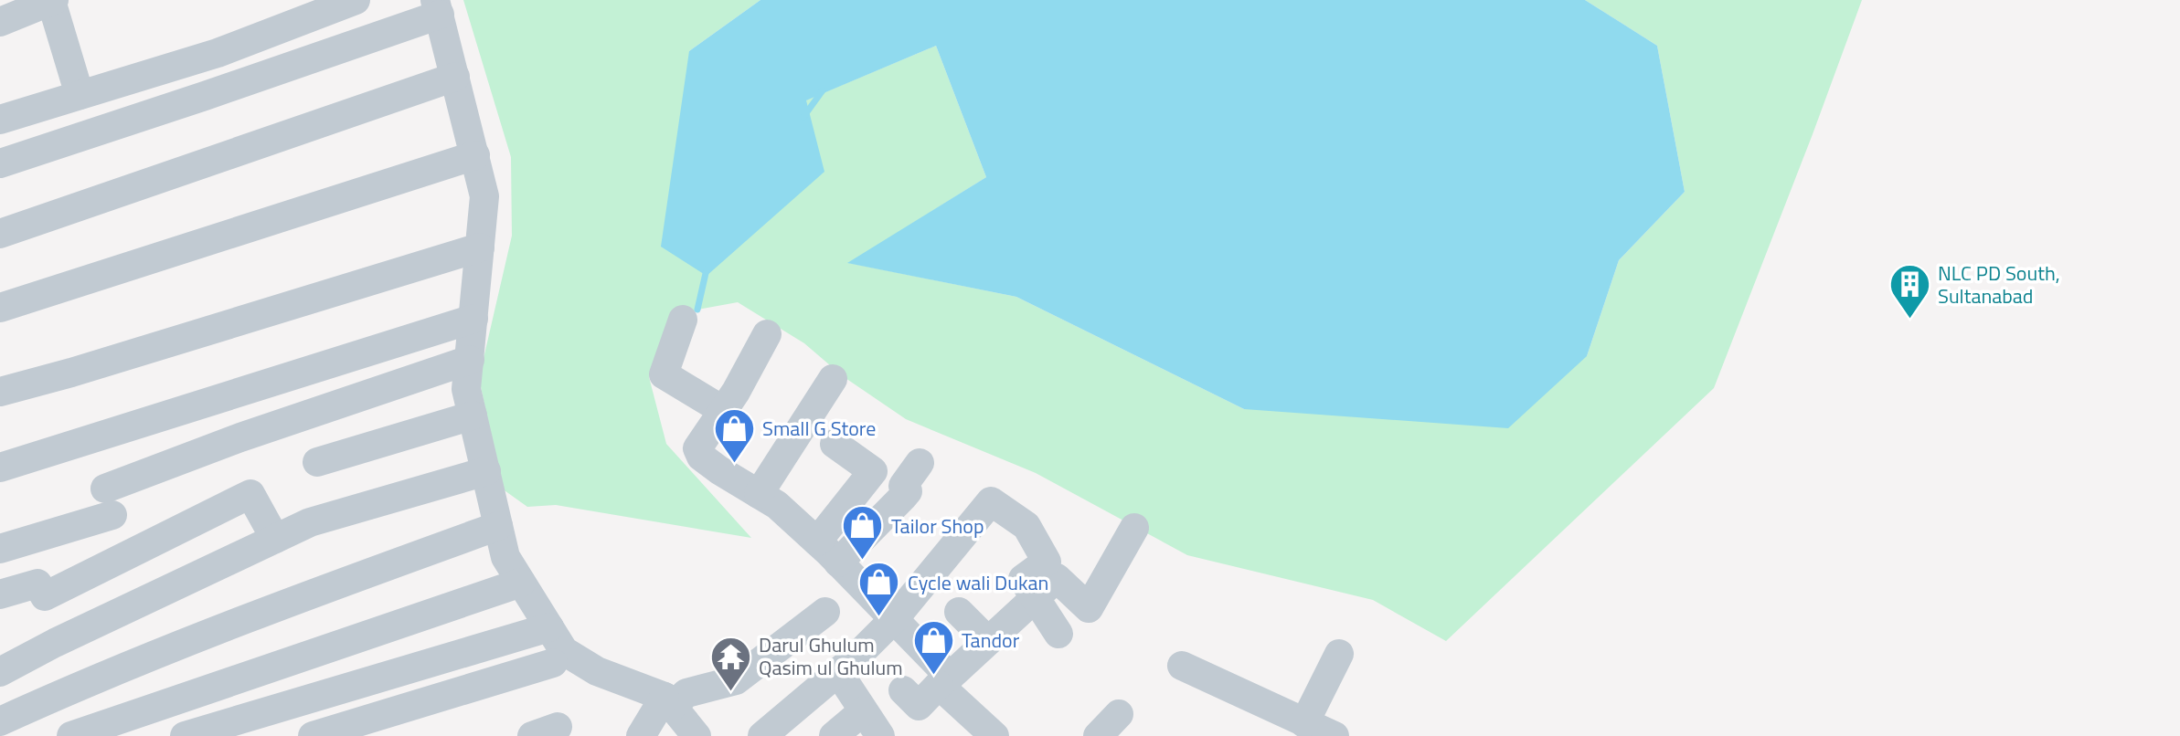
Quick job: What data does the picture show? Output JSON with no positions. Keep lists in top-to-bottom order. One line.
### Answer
{"places":{"building":["NLC PD South, Sultanabad"],"shop":["Small G Store","Tailor Shop","Cycle wali Dukan","Tandor"],"temple":["Darul Ghulum Qasim ul Ghulum"]}}
